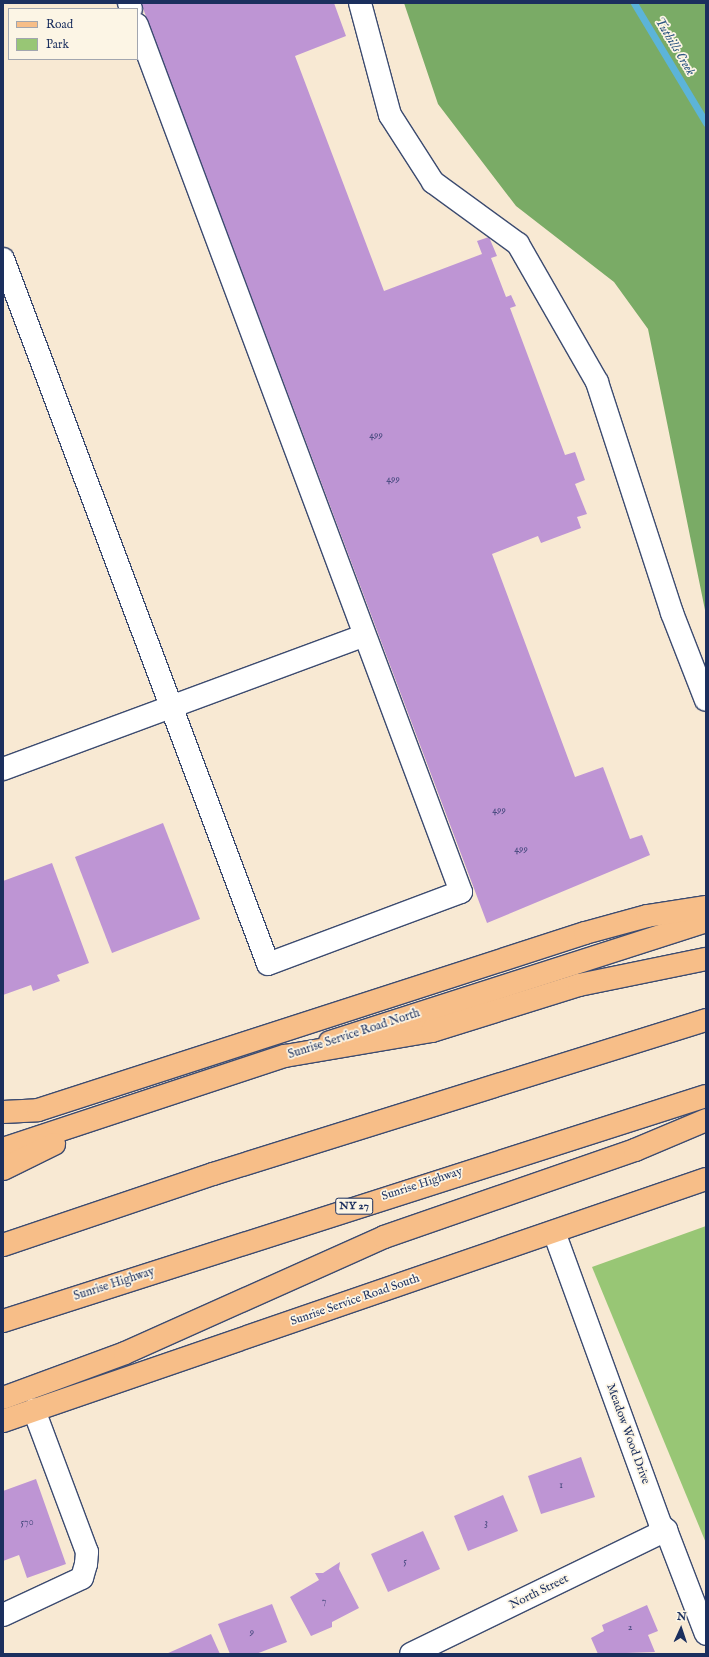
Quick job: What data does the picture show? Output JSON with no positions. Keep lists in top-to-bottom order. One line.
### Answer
{"streets":{"main road":["Sunrise Service Road North","Sunrise Highway","NY 27","Sunrise Service Road South"],"street":["Meadow Wood Drive","North Street"]},"crossings":[["Sunrise Service Road South","Meadow Wood Drive"],["Meadow Wood Drive","North Street"]],"water":["Tuthills Creek"],"house_numbers":["499","499","499","499","1","570","3","5","7","2","9"],"legend":["Road","Park"],"north":"top"}
